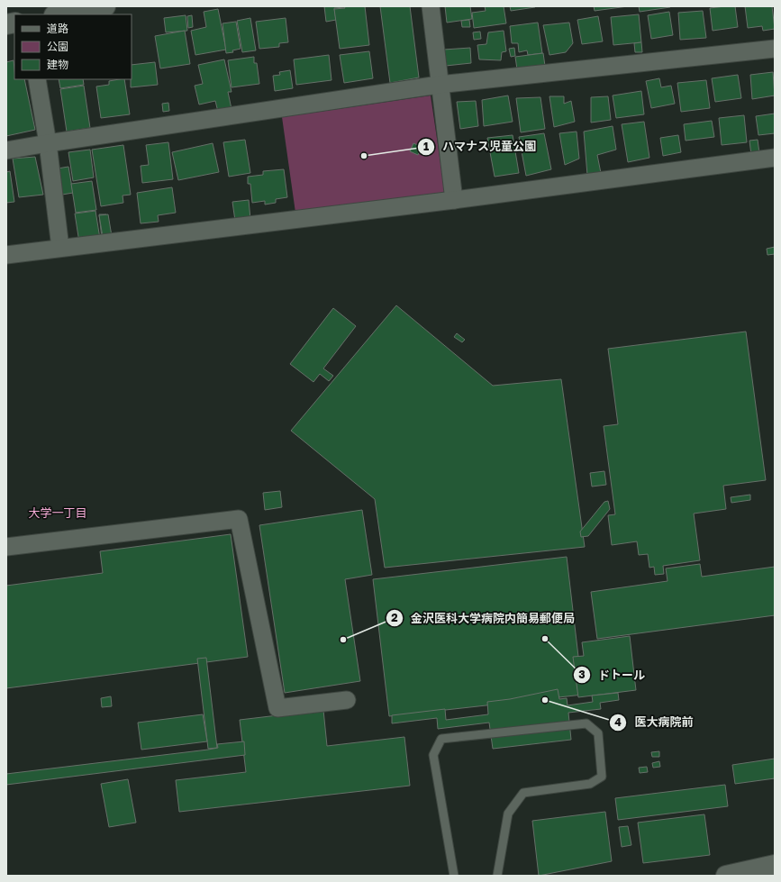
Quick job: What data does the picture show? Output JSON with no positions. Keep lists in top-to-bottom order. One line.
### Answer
{"districts":["大学一丁目"],"places":["ハマナス児童公園","ドトール","金沢医科大学病院内簡易郵便局","医大病院前"],"legend":["道路","公園","建物"]}
